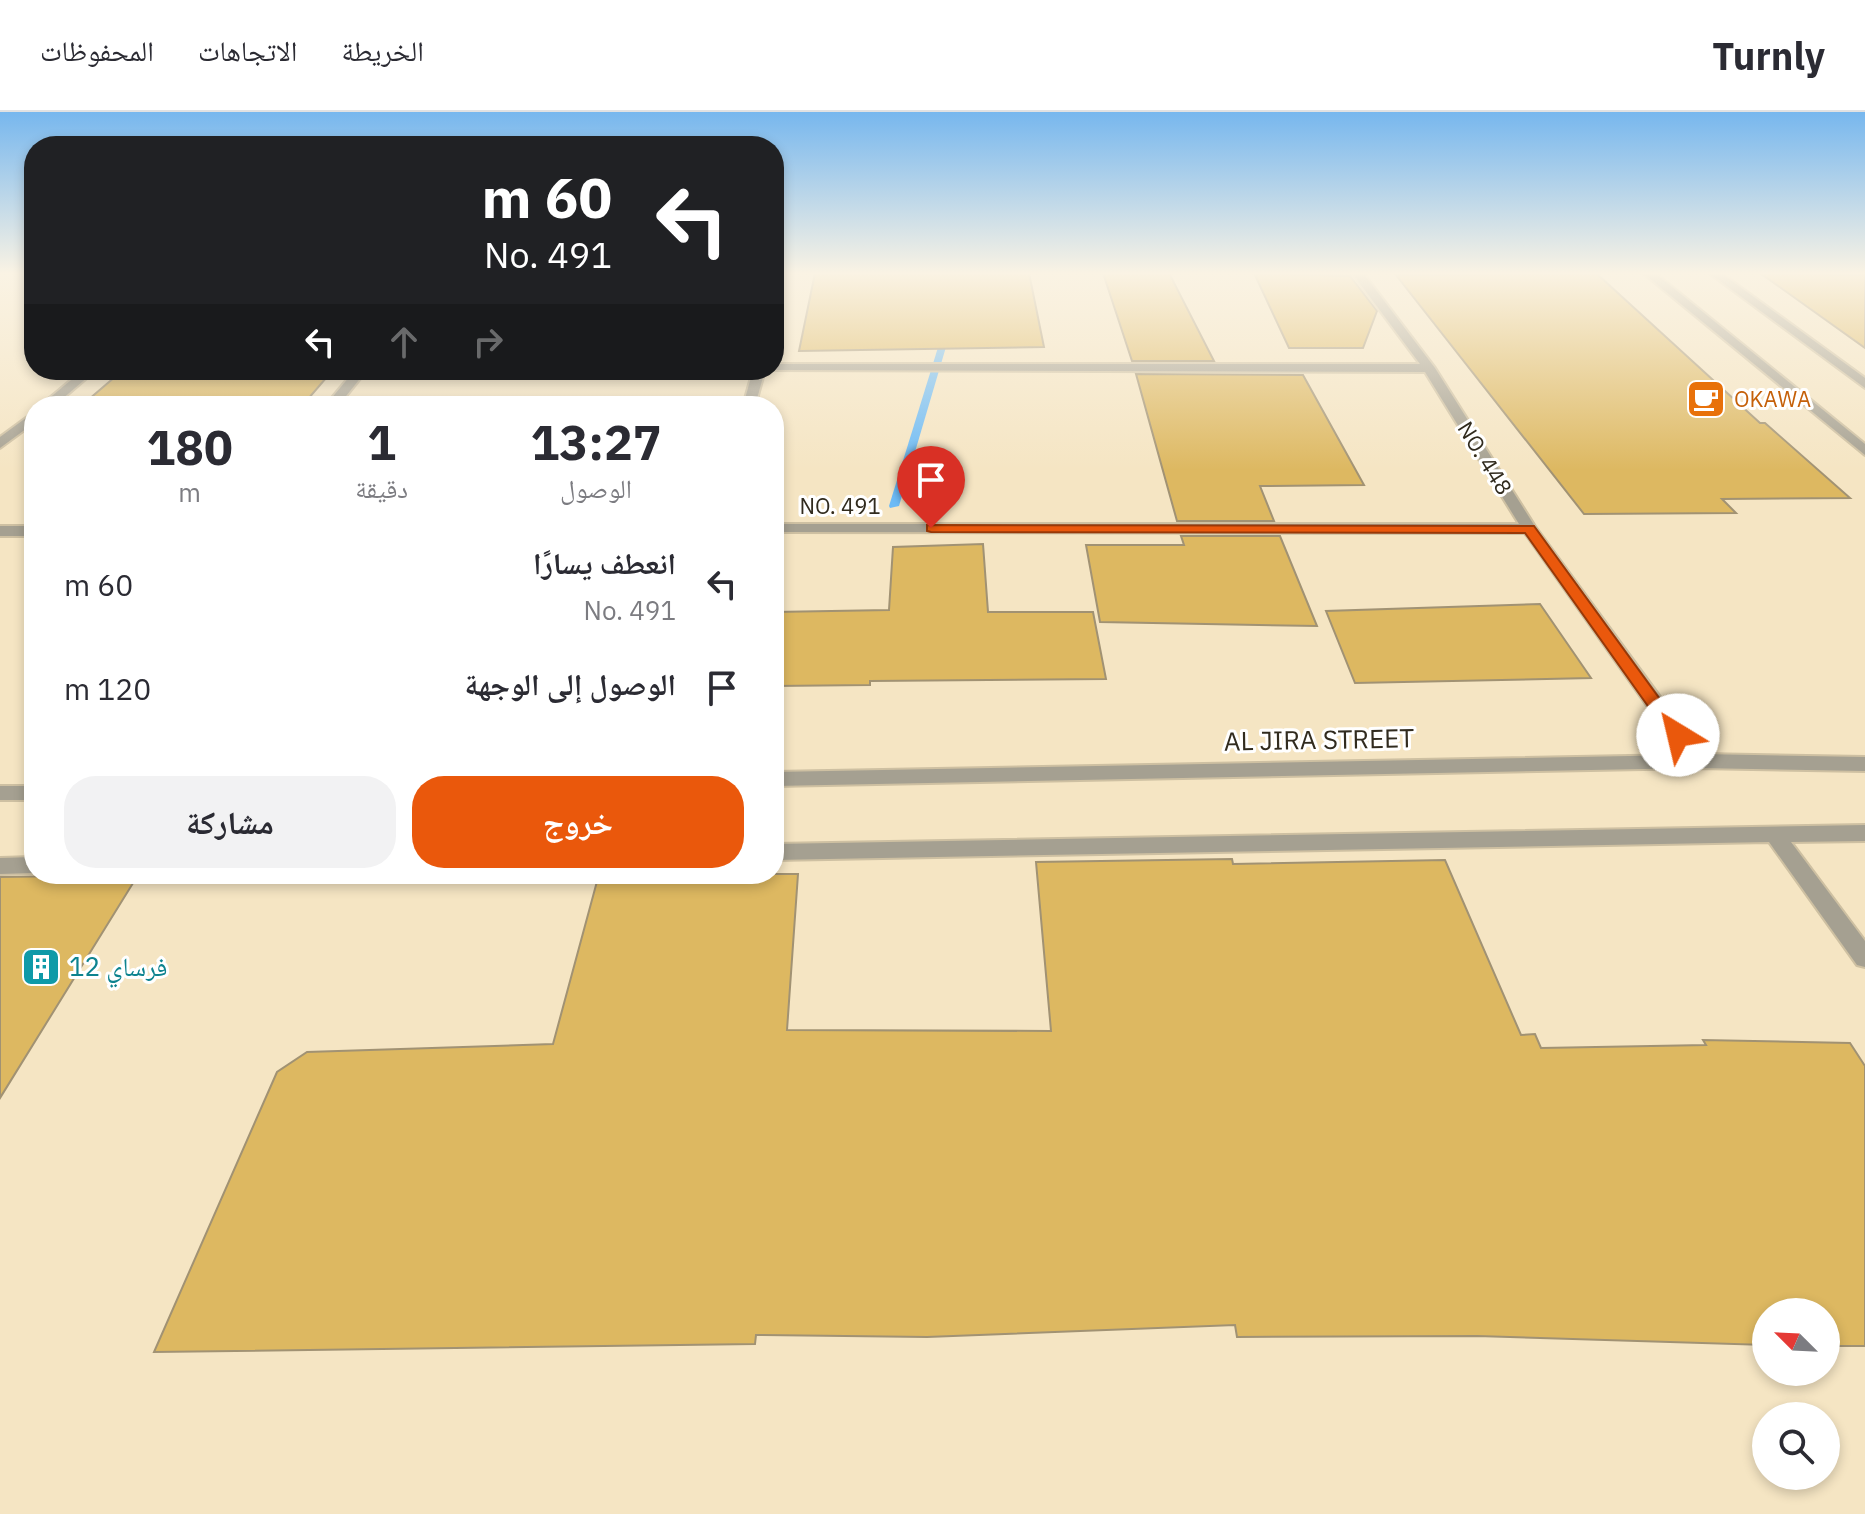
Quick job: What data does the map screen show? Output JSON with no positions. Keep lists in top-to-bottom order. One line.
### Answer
{"streets":{"street":["NO. 448","NO. 491","AL JIRA STREET"]},"crossings":[["NO. 448","NO. 491"],["NO. 448","AL JIRA STREET"]],"places":{"cafe":["OKAWA"],"building":["فرساي 12"]},"north":"top left","page":{"header":"Turnly","nav":["الخريطة","الاتجاهات","المحفوظات"],"turn":["60 m","No. 491"],"eta":["13:27","الوصول","1","دقيقة","180","m"],"list":[{"name":"انعطف يسارًا","note":"No. 491","value":"60 m"},{"name":"الوصول إلى الوجهة","value":"120 m"}],"buttons":["خروج","مشاركة"]}}
